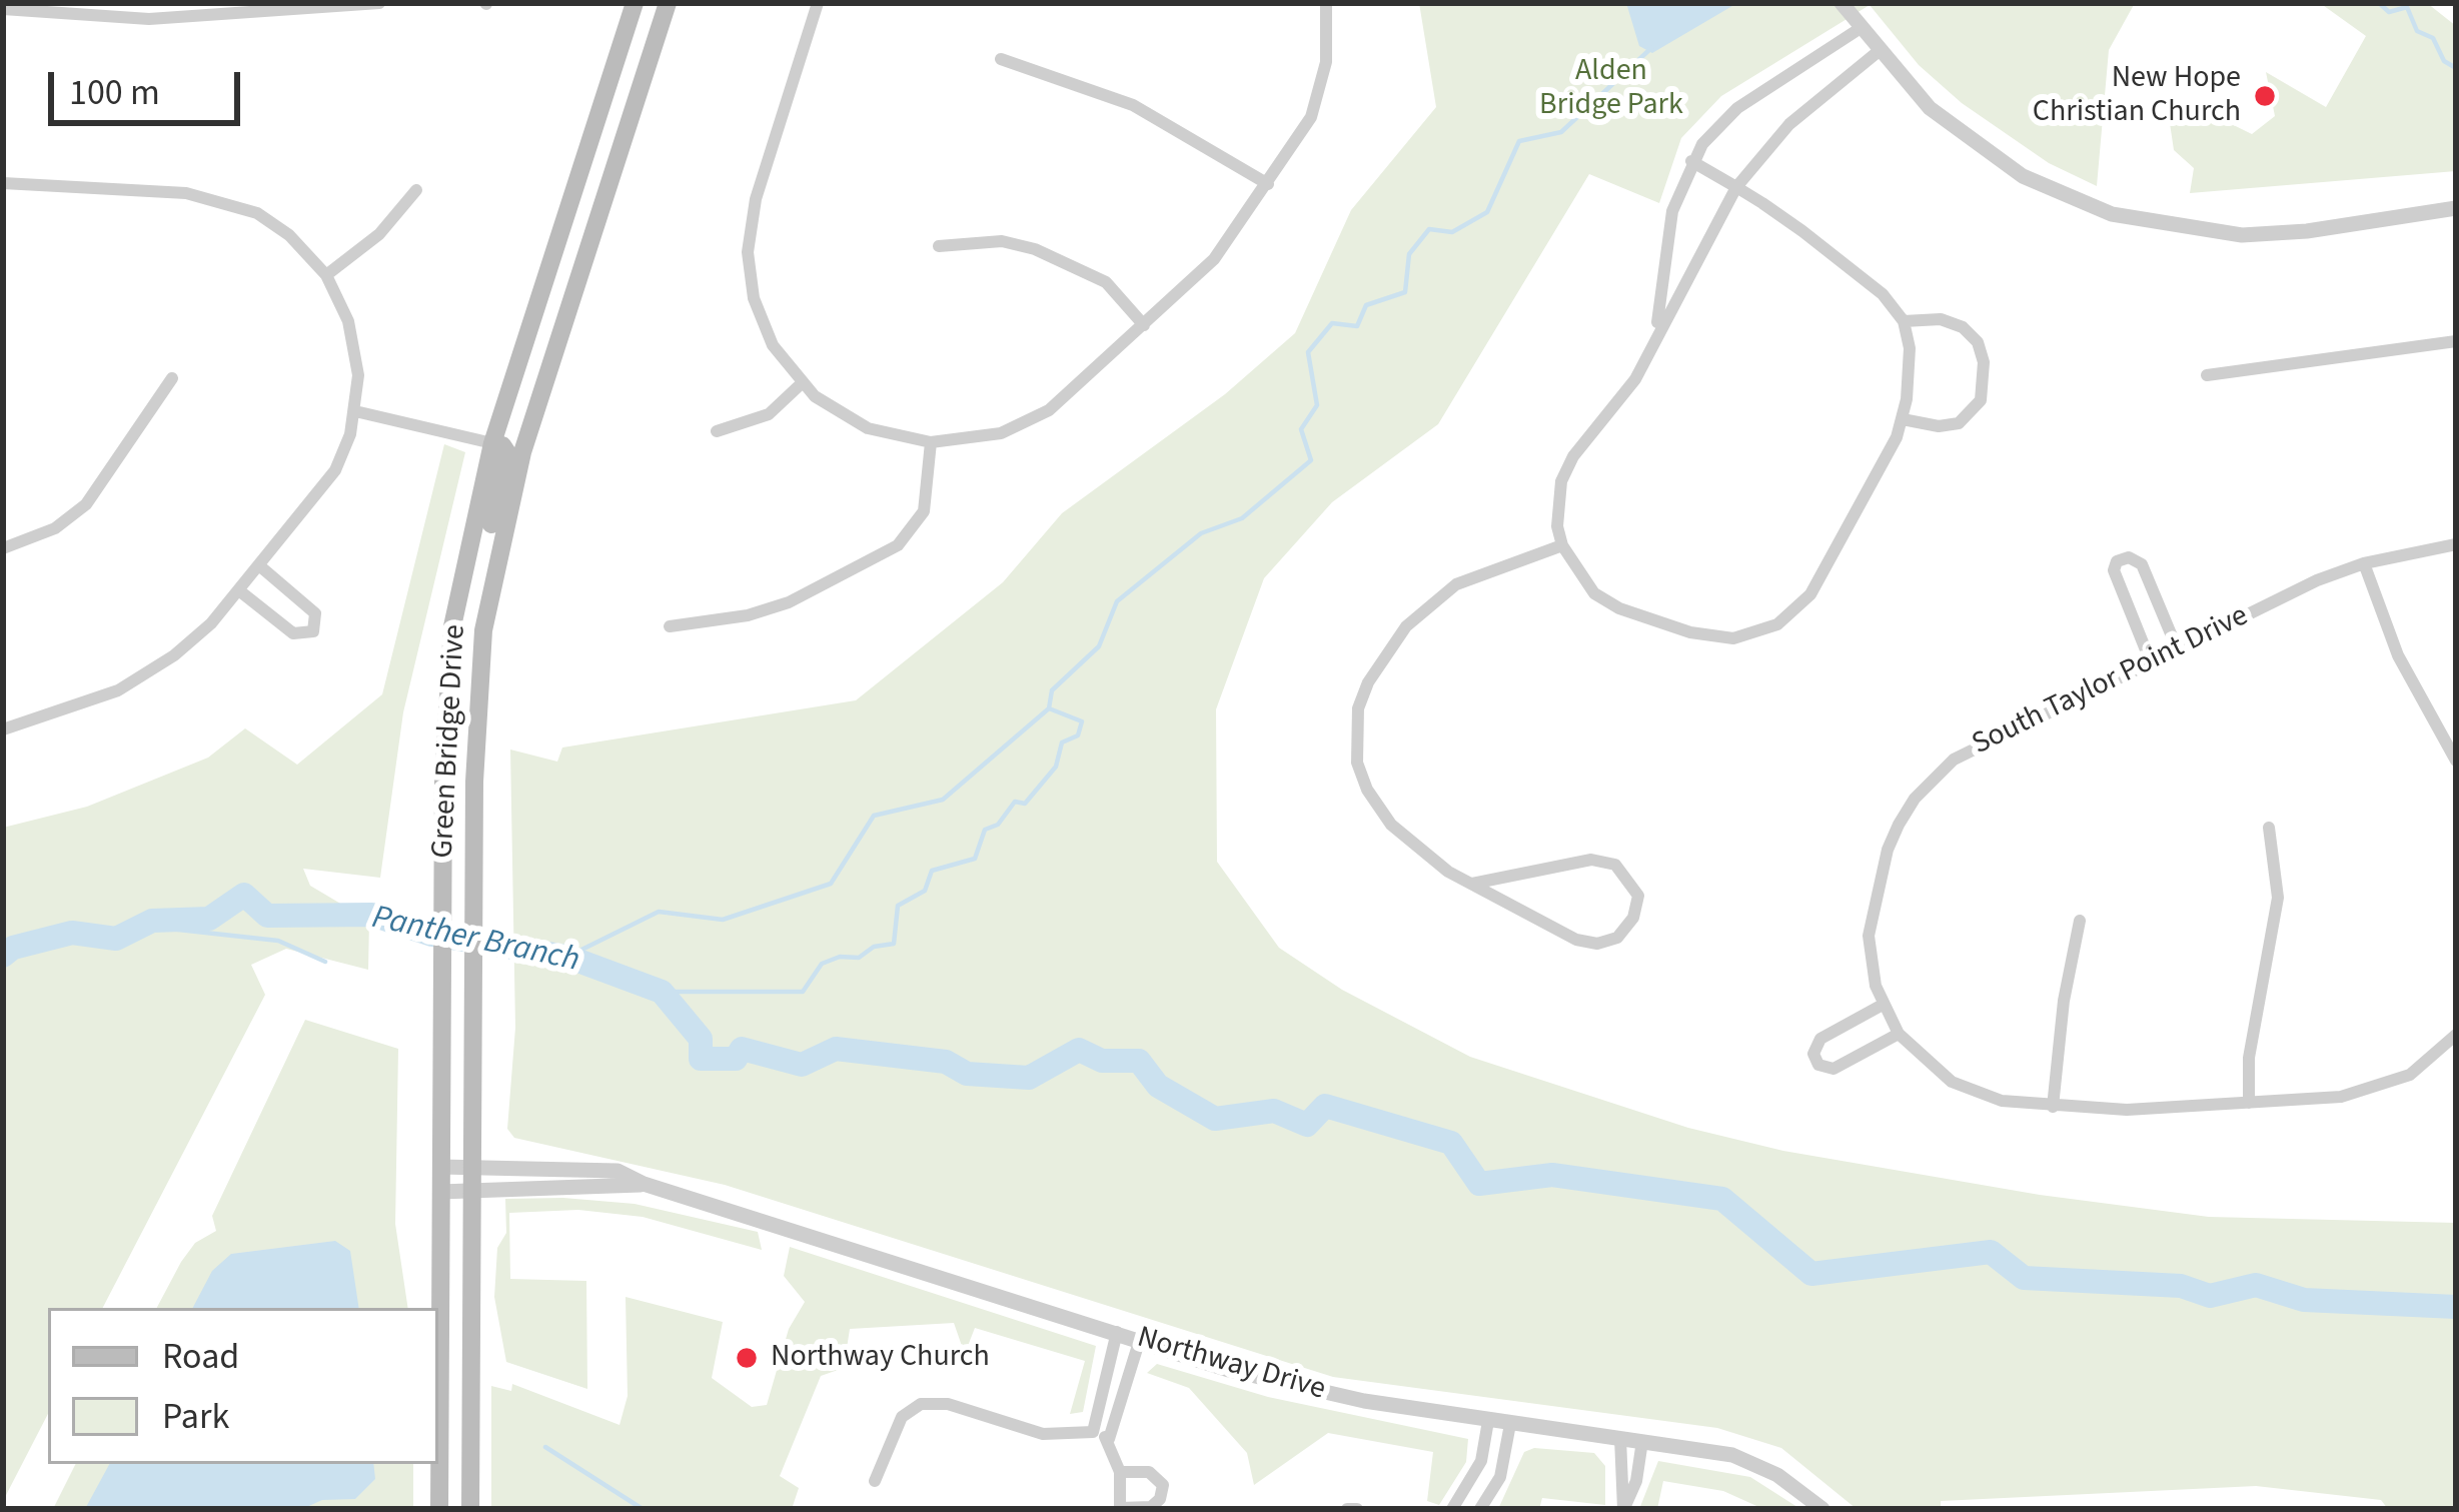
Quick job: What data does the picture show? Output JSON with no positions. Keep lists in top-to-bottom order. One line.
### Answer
{"streets":{"main road":["Green Bridge Drive"],"street":["South Taylor Point Drive","Northway Drive"]},"crossings":[["Green Bridge Drive","Northway Drive"]],"water":["Panther Branch"],"parks":["Alden Bridge Park"],"places":["New Hope Christian Church","Northway Church"],"legend":["Road","Park"],"scale_bar":"100 m"}
